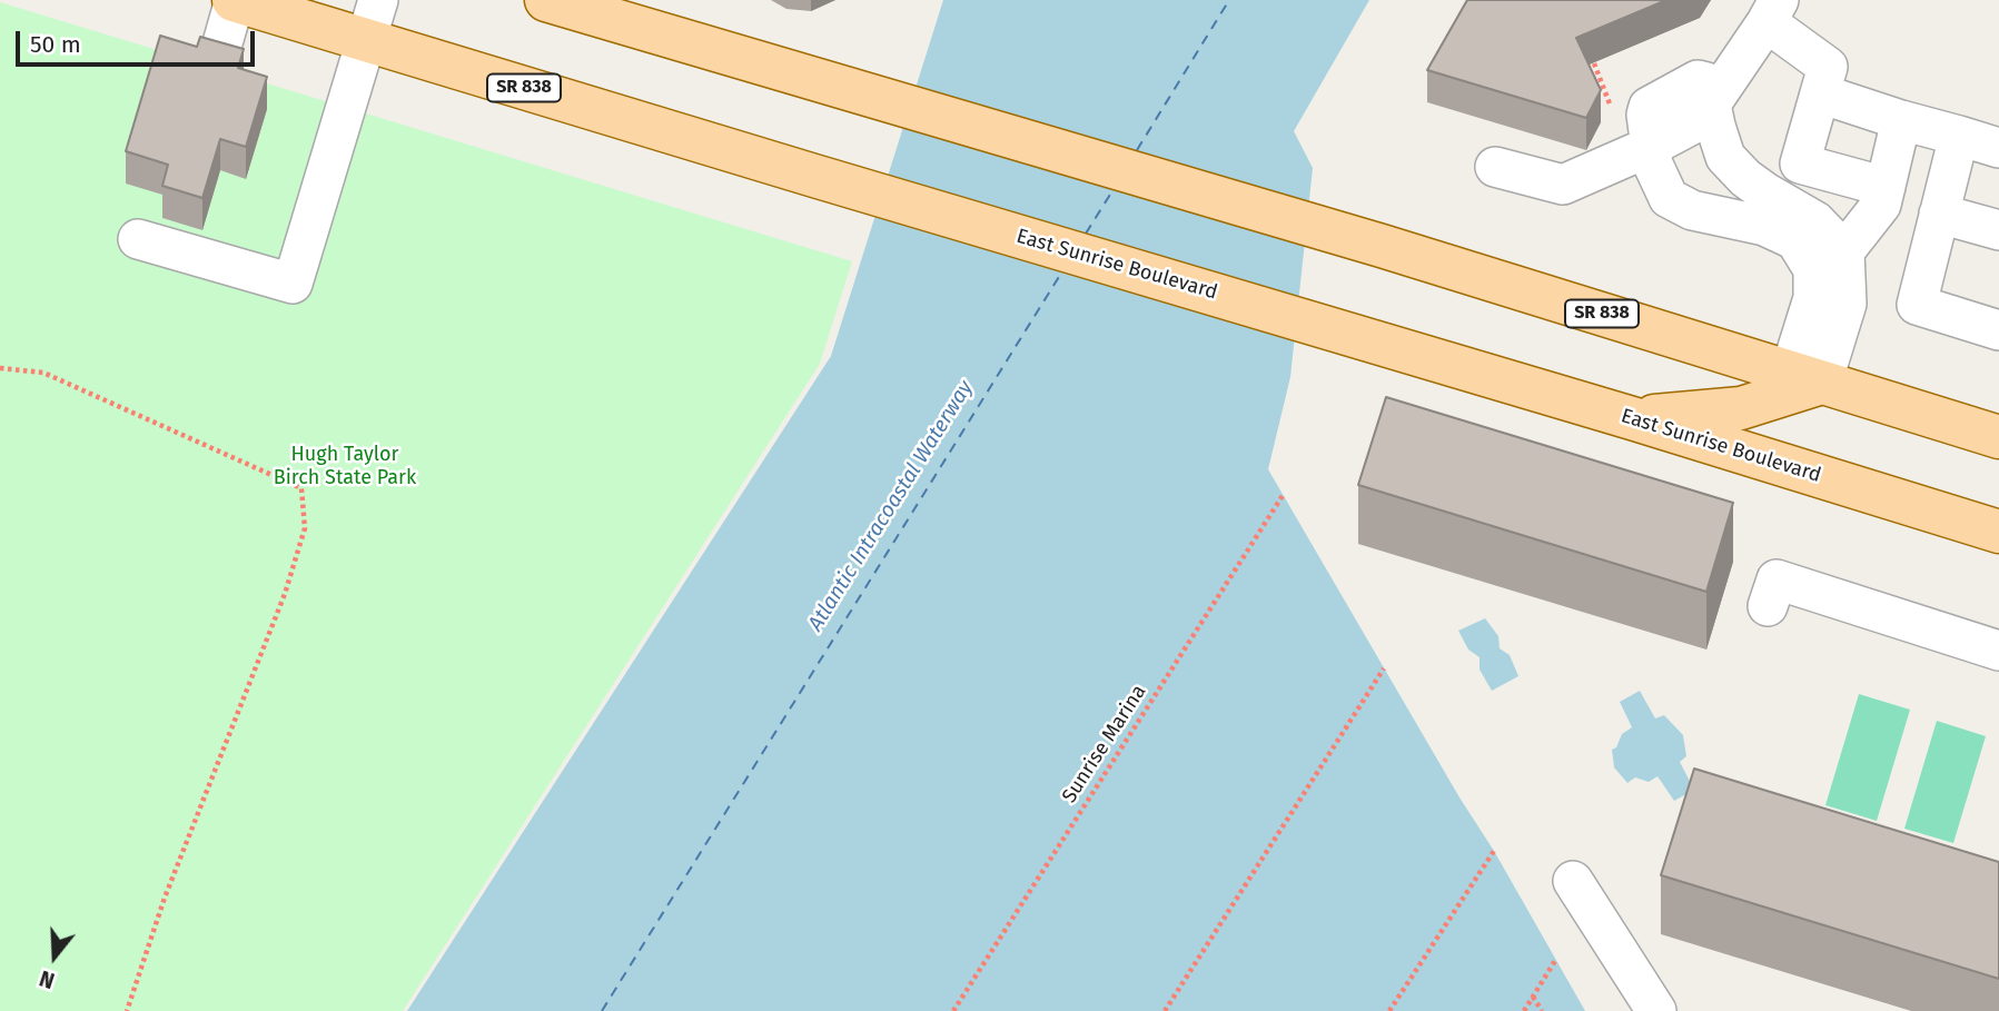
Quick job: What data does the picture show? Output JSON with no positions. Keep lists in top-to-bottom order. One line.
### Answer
{"streets":{"main road":["SR 838","East Sunrise Boulevard"],"path":["Sunrise Marina"]},"water":["Atlantic Intracoastal Waterway"],"parks":["Hugh Taylor Birch State Park"],"scale_bar":"50 m","north":"bottom"}
